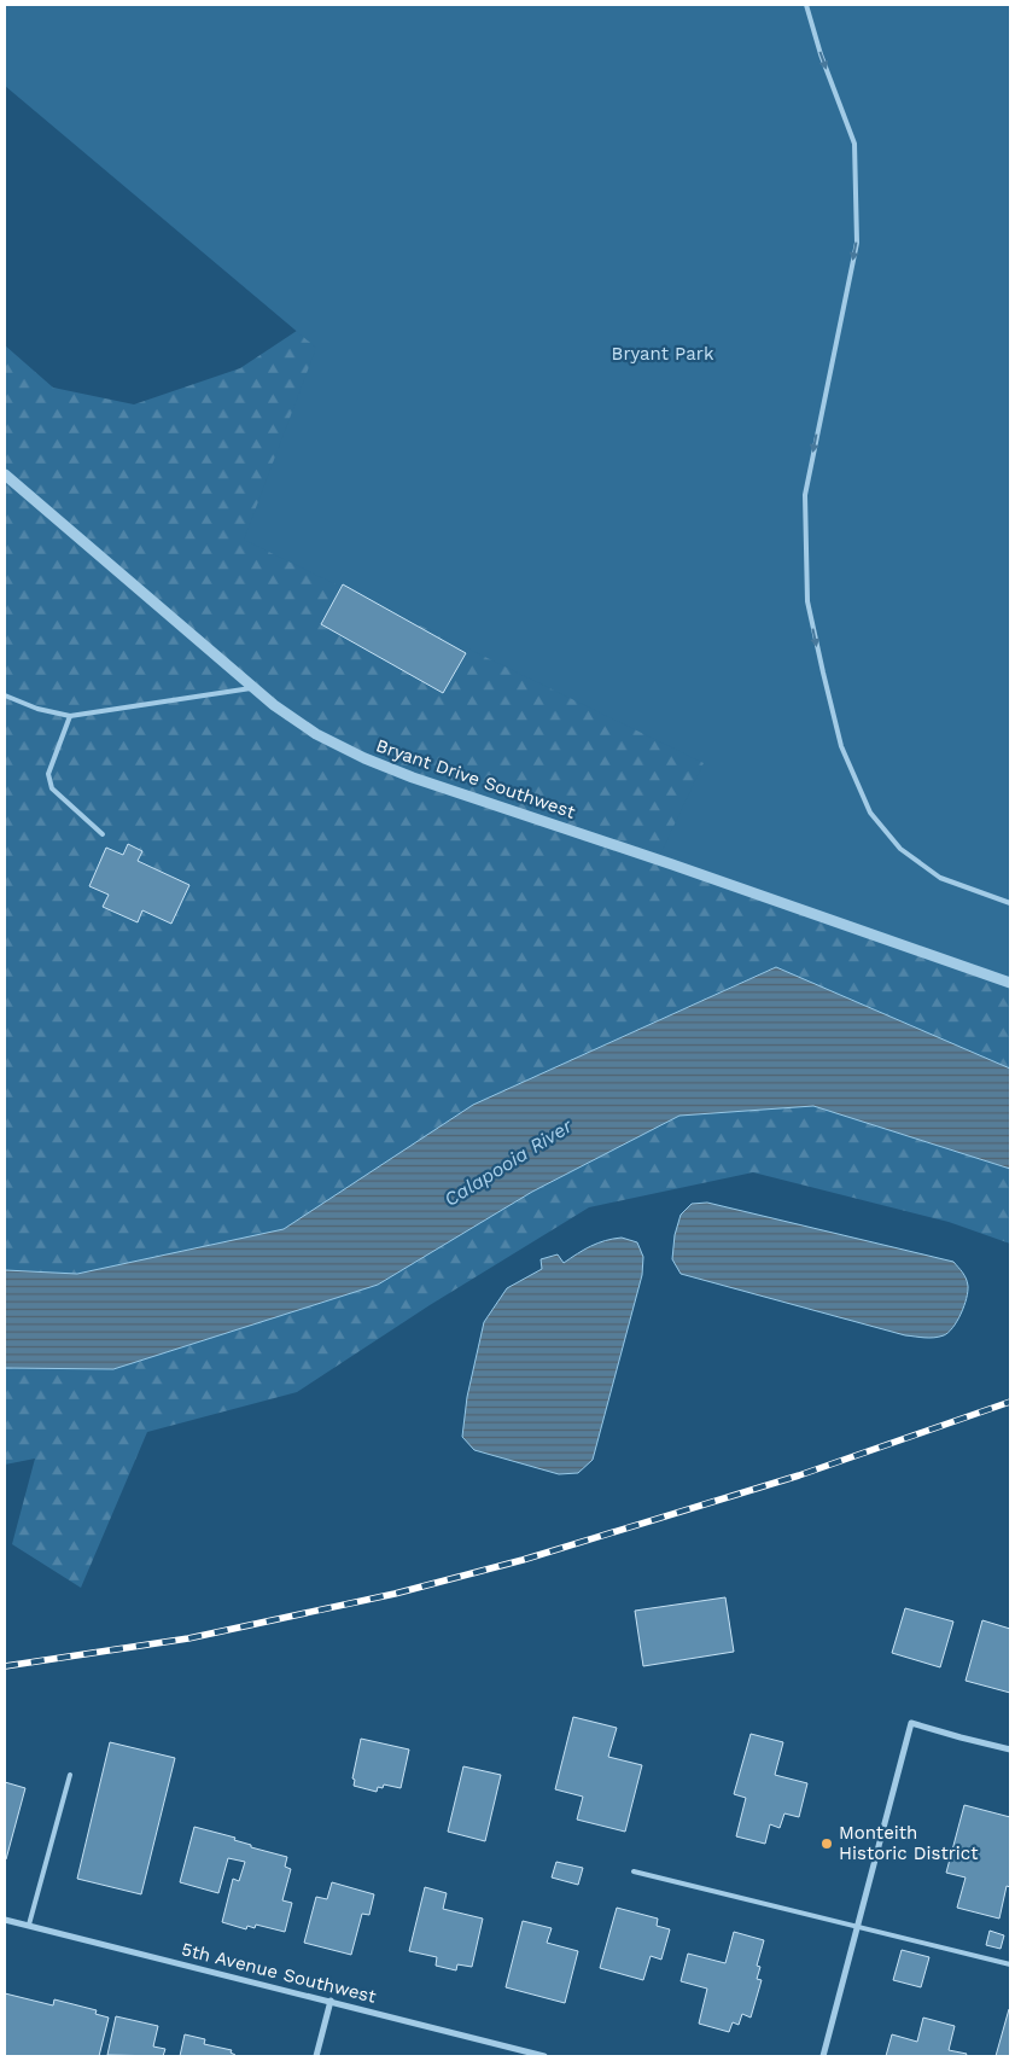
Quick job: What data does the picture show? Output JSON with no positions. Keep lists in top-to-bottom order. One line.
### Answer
{"streets":{"street":["Bryant Drive Southwest","5th Avenue Southwest"]},"water":["Calapooia River"],"parks":["Bryant Park"],"places":["Monteith Historic District"]}
